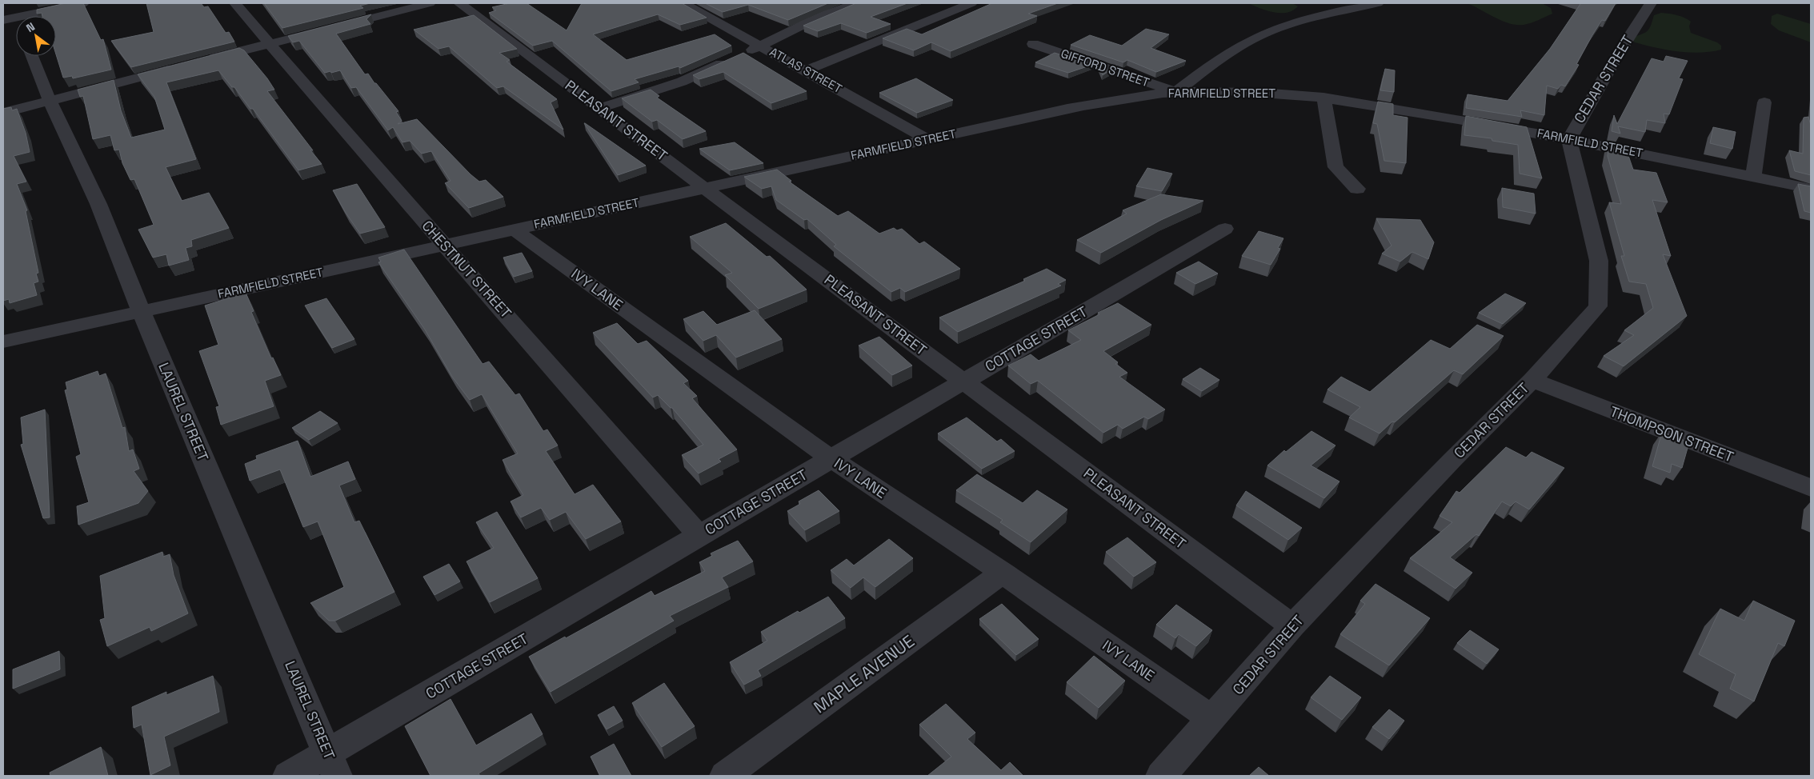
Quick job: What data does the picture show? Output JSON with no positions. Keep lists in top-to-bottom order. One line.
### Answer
{"streets":{"street":["GIFFORD STREET","ATLAS STREET","CEDAR STREET","FARMFIELD STREET","PLEASANT STREET","CHESTNUT STREET","IVY LANE","COTTAGE STREET","LAUREL STREET","THOMPSON STREET","MAPLE AVENUE"]},"crossings":[["GIFFORD STREET","FARMFIELD STREET"],["ATLAS STREET","FARMFIELD STREET"],["CEDAR STREET","FARMFIELD STREET"],["CEDAR STREET","PLEASANT STREET"],["CEDAR STREET","IVY LANE"],["CEDAR STREET","THOMPSON STREET"],["FARMFIELD STREET","PLEASANT STREET"],["FARMFIELD STREET","CHESTNUT STREET"],["FARMFIELD STREET","IVY LANE"],["FARMFIELD STREET","LAUREL STREET"],["PLEASANT STREET","COTTAGE STREET"],["CHESTNUT STREET","COTTAGE STREET"],["IVY LANE","COTTAGE STREET"],["IVY LANE","MAPLE AVENUE"],["COTTAGE STREET","LAUREL STREET"]],"north":"top left"}
